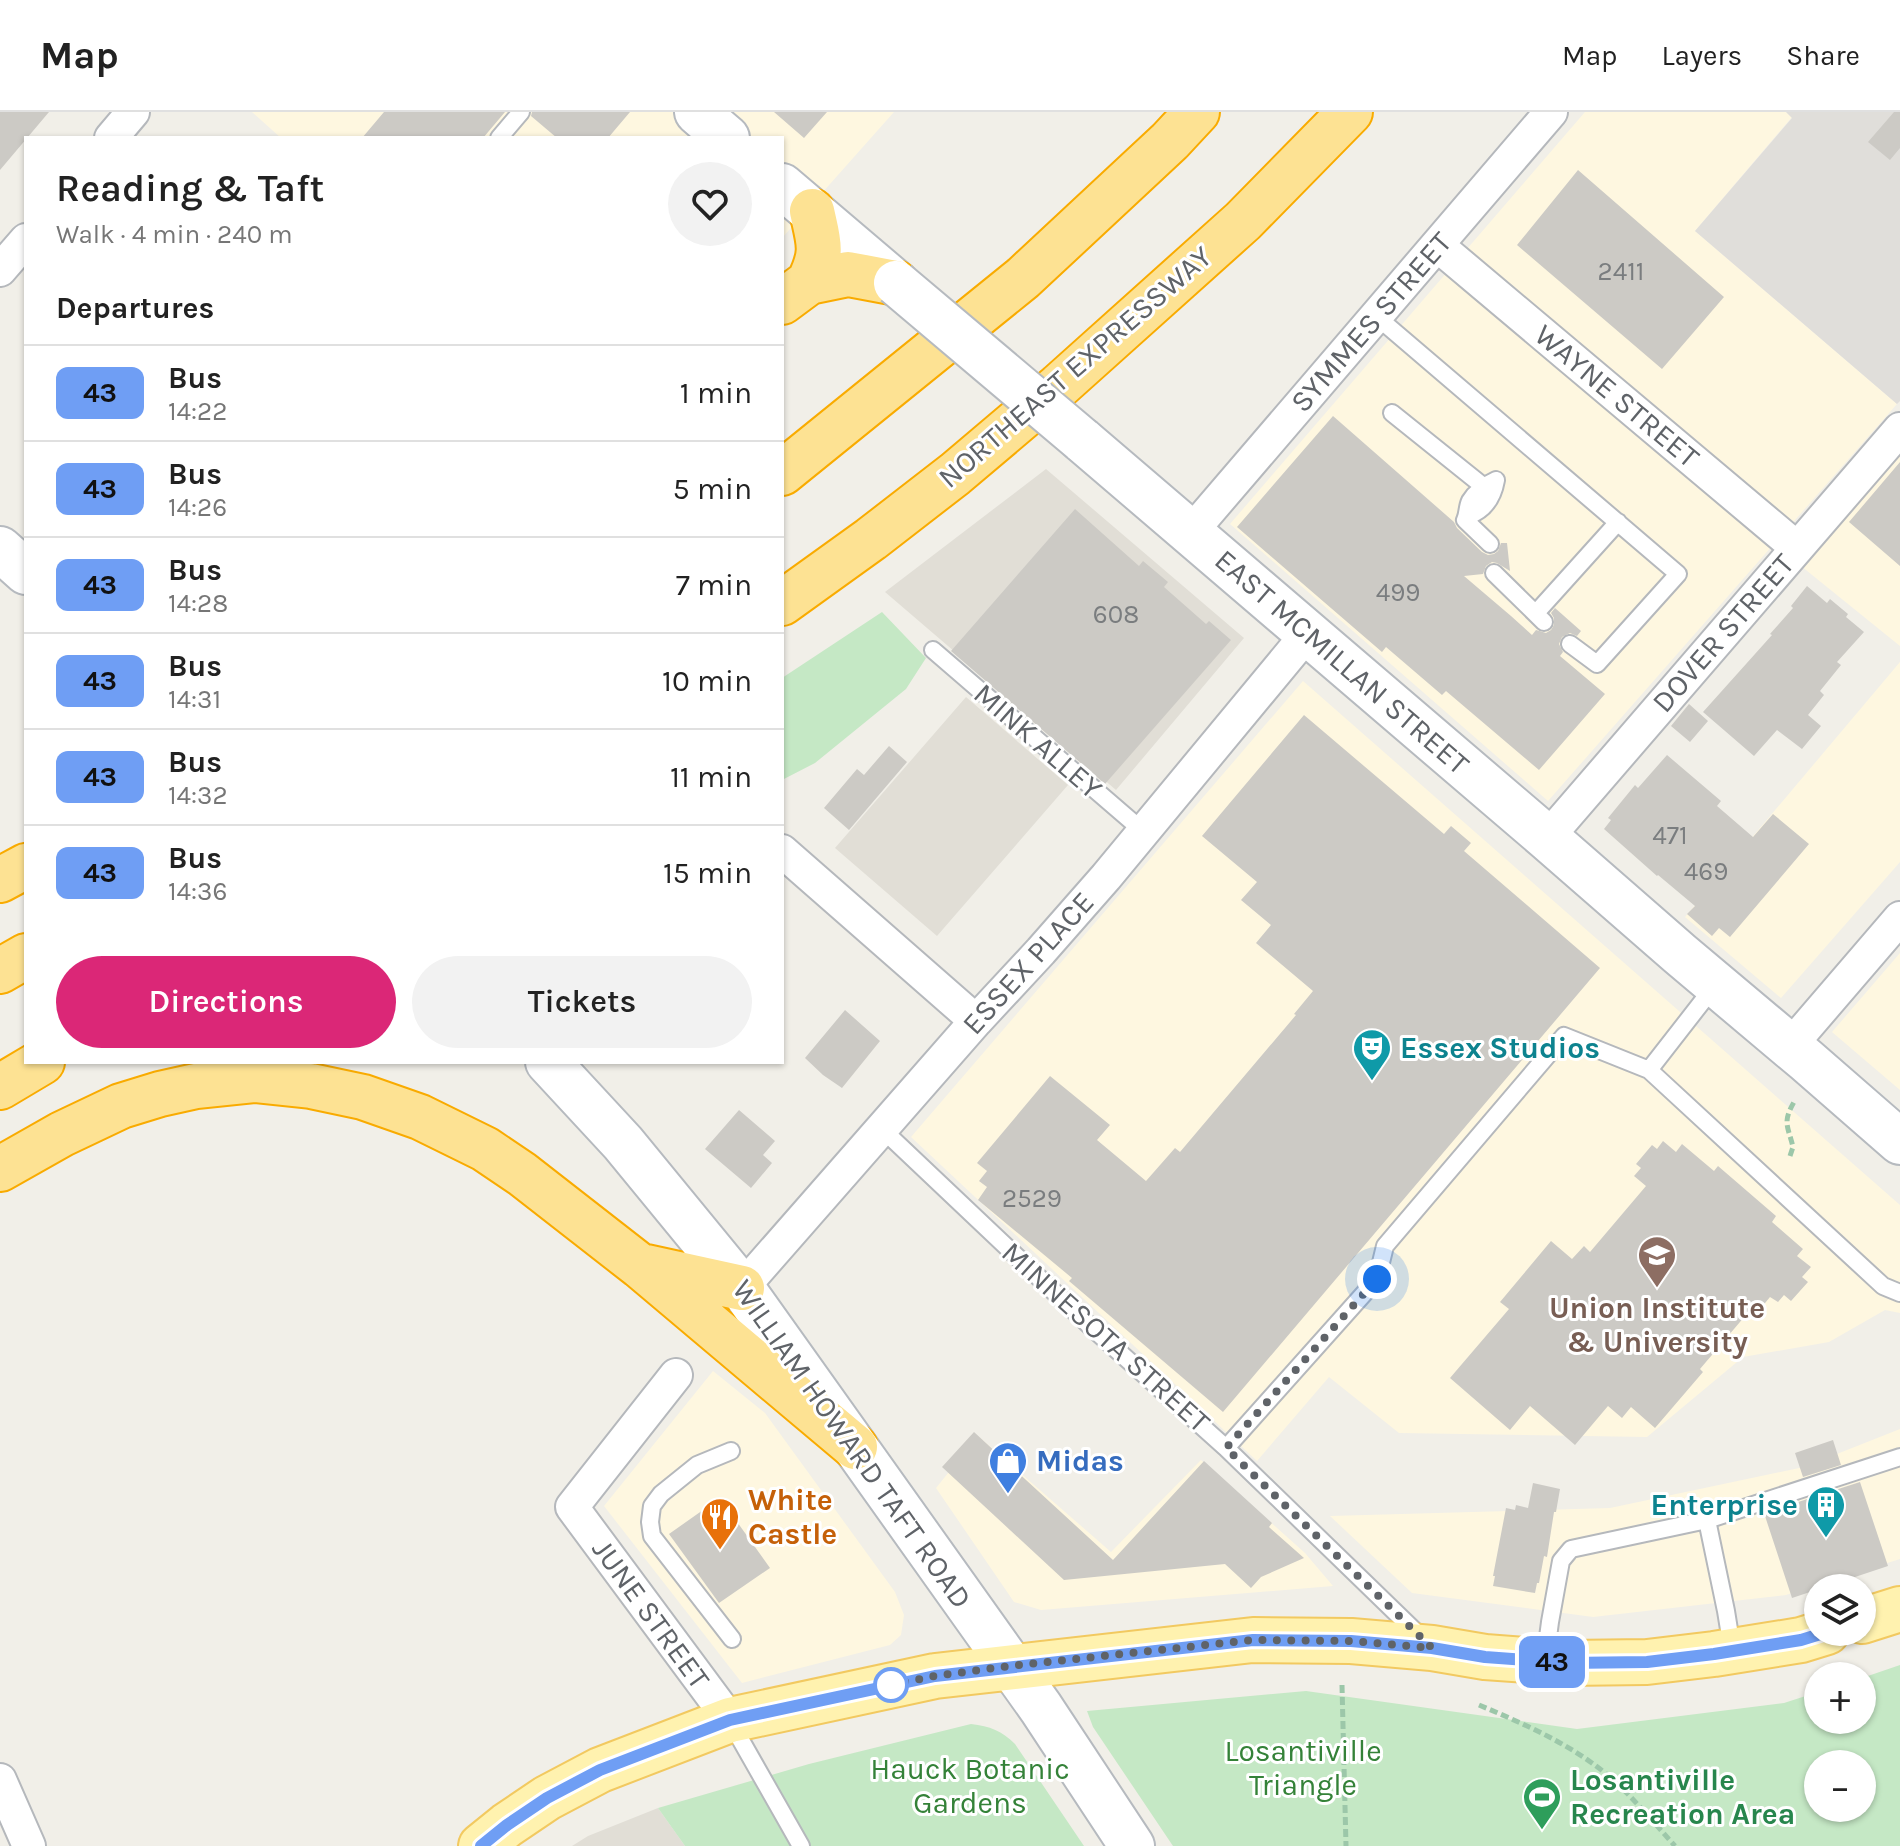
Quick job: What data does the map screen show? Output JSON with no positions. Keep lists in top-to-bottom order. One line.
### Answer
{"streets":{"highway":["NORTHEAST EXPRESSWAY"],"main road":["EAST MCMILLAN STREET","WILLIAM HOWARD TAFT ROAD"],"street":["SYMMES STREET","WAYNE STREET","DOVER STREET","ESSEX PLACE","JUNE STREET"],"lane":["MINK ALLEY","MINNESOTA STREET"]},"crossings":[["SYMMES STREET","WAYNE STREET"],["SYMMES STREET","EAST MCMILLAN STREET"],["WAYNE STREET","DOVER STREET"],["DOVER STREET","EAST MCMILLAN STREET"],["EAST MCMILLAN STREET","ESSEX PLACE"],["MINK ALLEY","ESSEX PLACE"],["ESSEX PLACE","MINNESOTA STREET"],["ESSEX PLACE","WILLIAM HOWARD TAFT ROAD"]],"parks":["Losantiville Triangle","Hauck Botanic Gardens"],"places":{"theatre":["Essex Studios"],"school or university":["Union Institute & University"],"shop":["Midas"],"building":["Enterprise"],"restaurant":["White Castle"],"sports":["Losantiville Recreation Area"]},"lines":["bus line 43"],"house_numbers":["2411","499","608","471","469","2529"],"page":{"header":"Map","nav":["Map","Layers","Share"],"on_map":"43","heading":[["Reading & Taft","Walk · 4 min · 240 m"],"Departures"],"list":[{"mark":"43","name":"Bus","note":"14:22","value":"1 min"},{"mark":"43","name":"Bus","note":"14:26","value":"5 min"},{"mark":"43","name":"Bus","note":"14:28","value":"7 min"},{"mark":"43","name":"Bus","note":"14:31","value":"10 min"},{"mark":"43","name":"Bus","note":"14:32","value":"11 min"},{"mark":"43","name":"Bus","note":"14:36","value":"15 min"}],"buttons":["Directions","Tickets"],"map_buttons":["+","−"]}}
